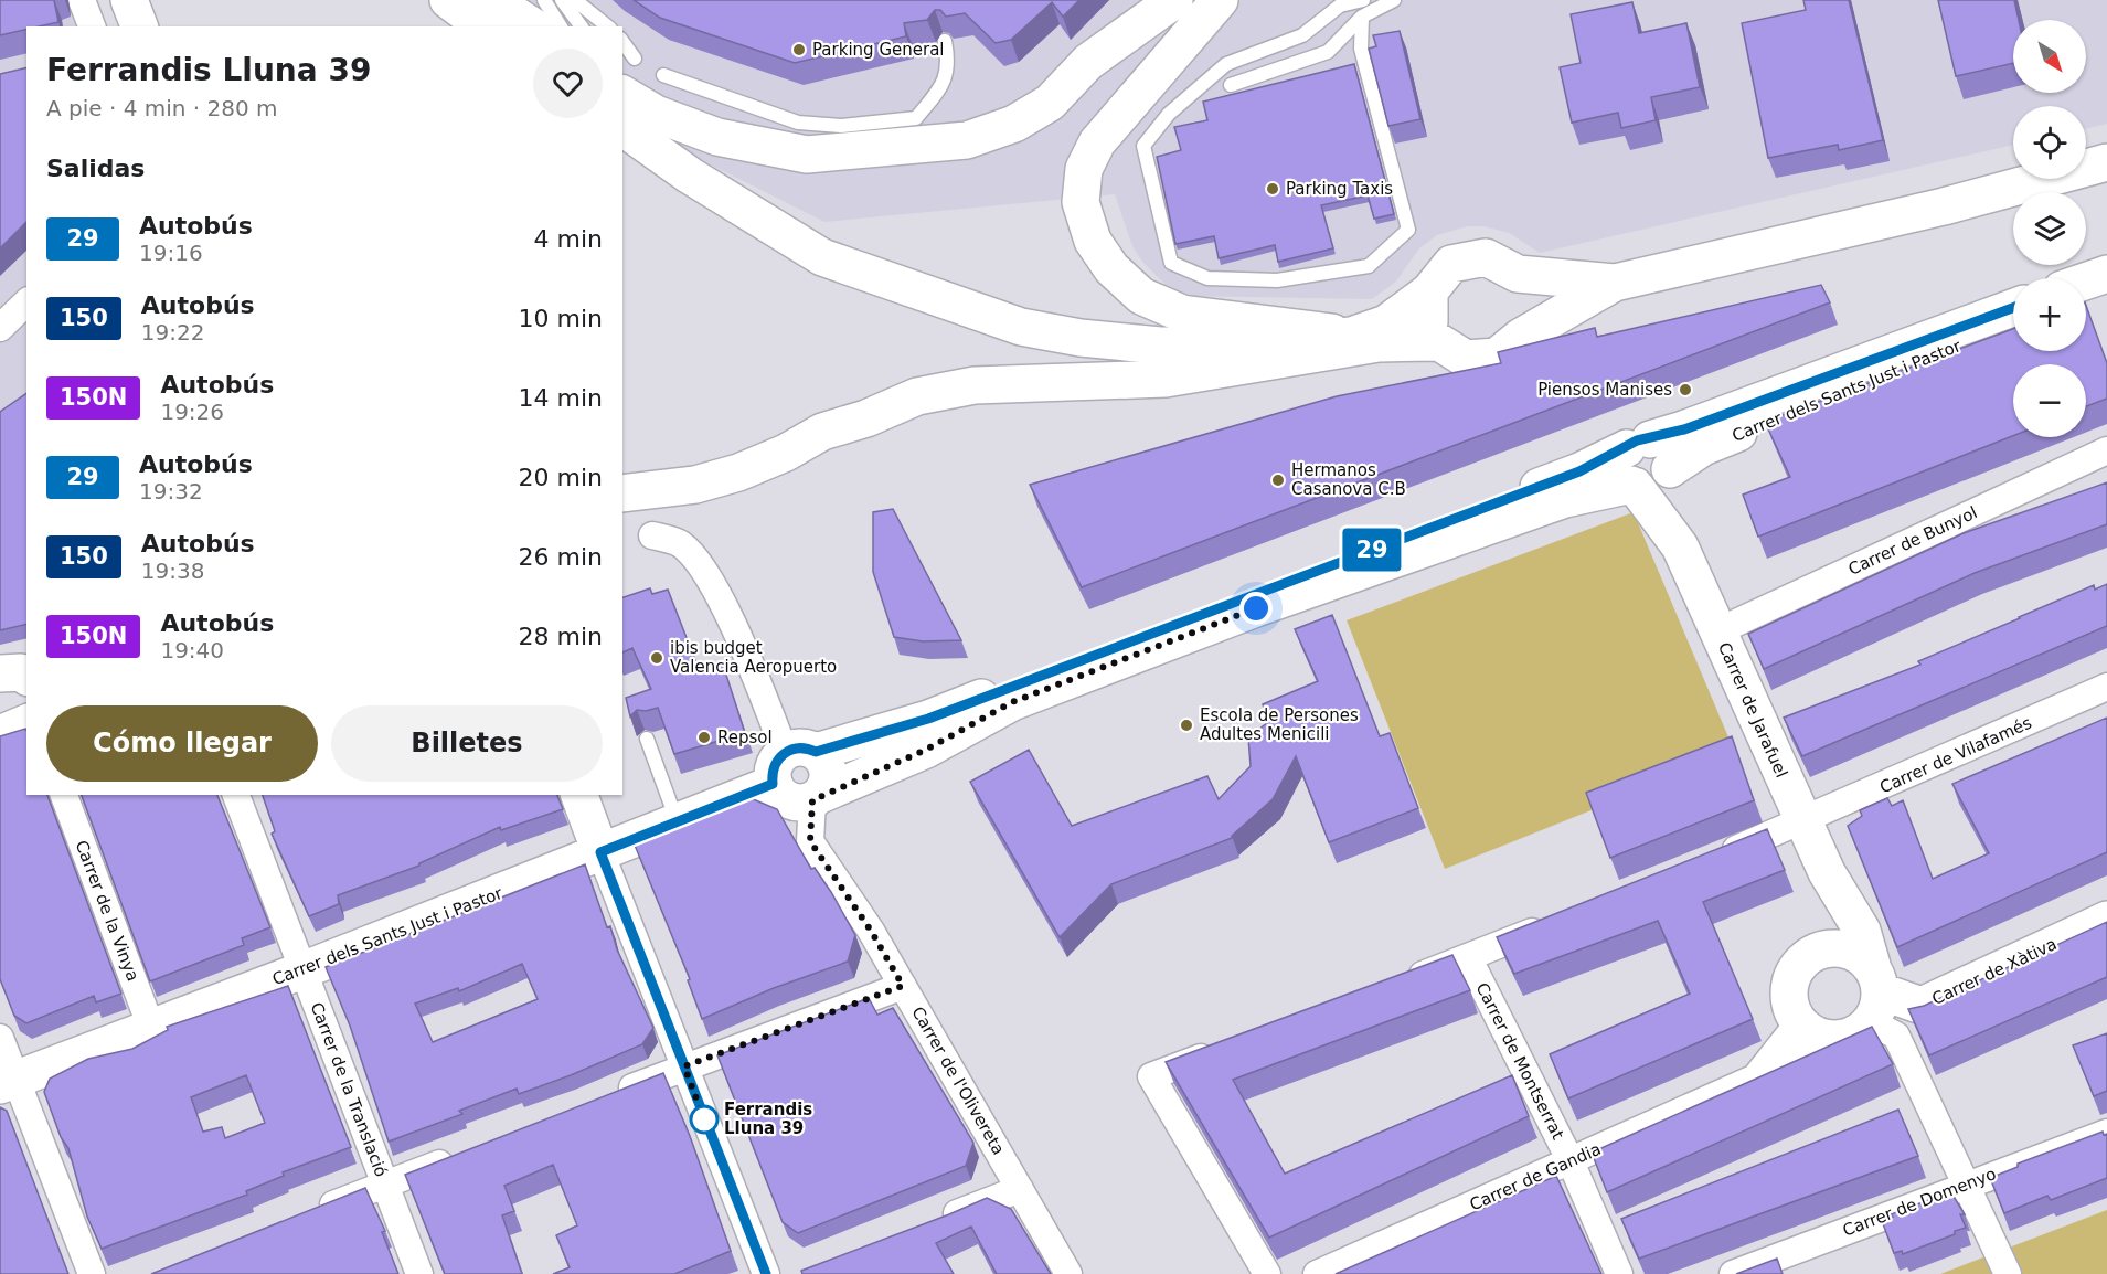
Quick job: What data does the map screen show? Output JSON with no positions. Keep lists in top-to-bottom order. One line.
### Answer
{"streets":{"main road":["Carrer dels Sants Just i Pastor","Carrer de Jarafuel","Carrer de Xàtiva"],"street":["Carrer de Bunyol","Carrer de Vilafamés","Carrer de la Vinya","Carrer de Montserrat","Carrer de l'Olivereta","Carrer de la Translació","Carrer de Gandia","Carrer de Domenyo"]},"crossings":[["Carrer dels Sants Just i Pastor","Carrer de Jarafuel"],["Carrer dels Sants Just i Pastor","Carrer de la Vinya"],["Carrer dels Sants Just i Pastor","Carrer de la Translació"],["Carrer de Bunyol","Carrer de Jarafuel"],["Carrer de Jarafuel","Carrer de Vilafamés"],["Carrer de Jarafuel","Carrer de Xàtiva"],["Carrer de Jarafuel","Carrer de Gandia"],["Carrer de Xàtiva","Carrer de Gandia"],["Carrer de Montserrat","Carrer de Gandia"]],"places":["Parking General","Parking Taxis","Piensos Manises","Hermanos Casanova C.B","ibis budget Valencia Aeropuerto","Escola de Persones Adultes Menicili","Repsol","Ferrandis Lluna 39"],"lines":["bus line 29"],"north":"bottom right","page":{"on_map":"29","map_buttons":["+","−"],"heading":[["Ferrandis Lluna 39","A pie · 4 min · 280 m"],"Salidas"],"list":[{"mark":"29","name":"Autobús","note":"19:16","value":"4 min"},{"mark":"150","name":"Autobús","note":"19:22","value":"10 min"},{"mark":"150N","name":"Autobús","note":"19:26","value":"14 min"},{"mark":"29","name":"Autobús","note":"19:32","value":"20 min"},{"mark":"150","name":"Autobús","note":"19:38","value":"26 min"},{"mark":"150N","name":"Autobús","note":"19:40","value":"28 min"}],"buttons":["Cómo llegar","Billetes"]}}
